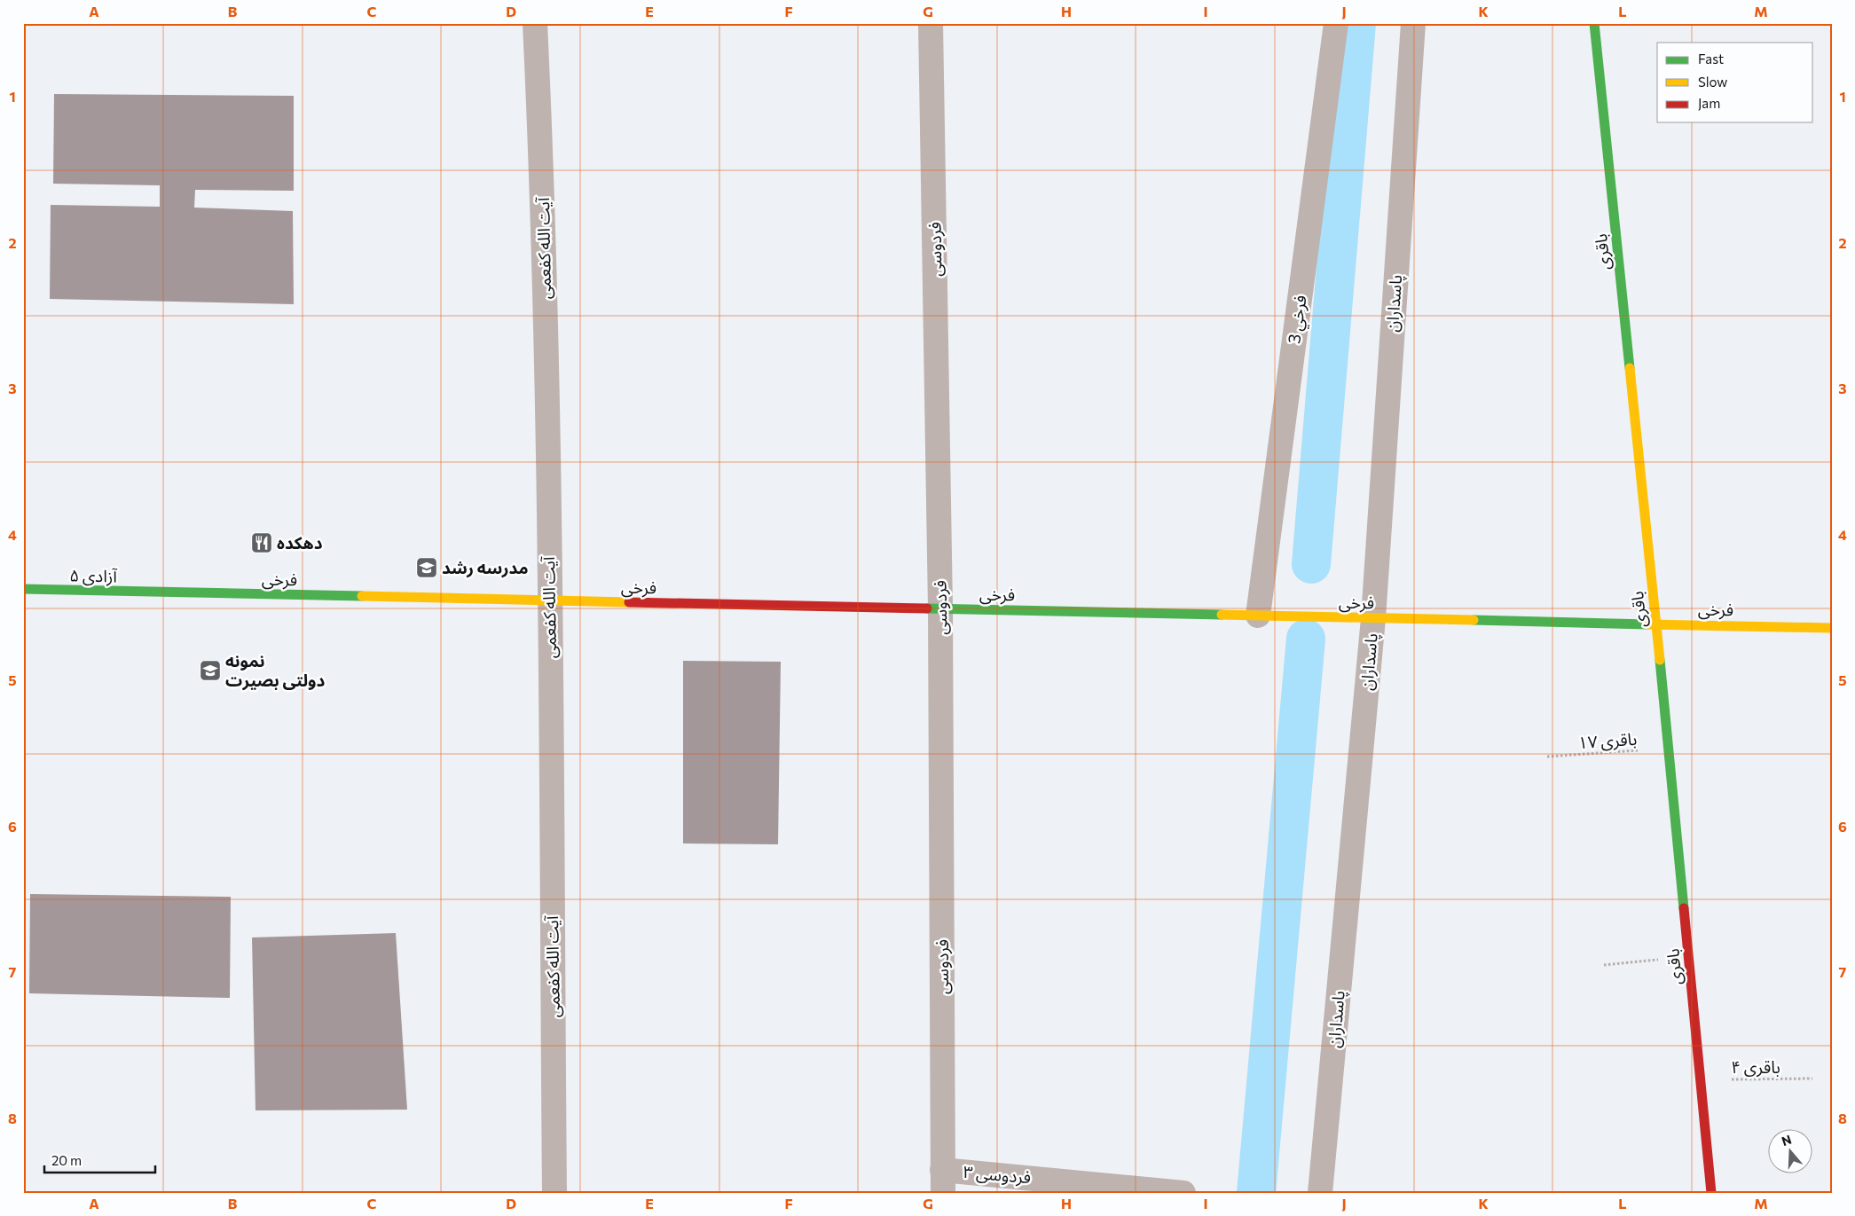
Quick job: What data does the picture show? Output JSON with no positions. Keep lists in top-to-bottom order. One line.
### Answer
{"streets":{"street":["آیت الله کفعمی","فردوسی","باقری","پاسداران","فرخي 3","آزادی ۵","فرخی","فردوسی ۳"],"path":["باقری ۱۷","باقری ۴"]},"crossings":[["آیت الله کفعمی","فرخی"],["فردوسی","فرخی"],["فردوسی","فردوسی ۳"],["باقری","فرخی"],["باقری","باقری ۱۷"],["باقری","باقری ۴"],["پاسداران","فرخی"],["فرخي 3","فرخی"],["آزادی ۵","فرخی"]],"places":{"restaurant":["دهکده"],"school or university":["مدرسه رشد","نمونه دولتی بصیرت"]},"legend":["Fast","Slow","Jam"],"scale_bar":"20 m","north":"top","grid":{"columns":["A","B","C","D","E","F","G","H","I","J","K","L","M"],"rows":["1","2","3","4","5","6","7","8"]}}
